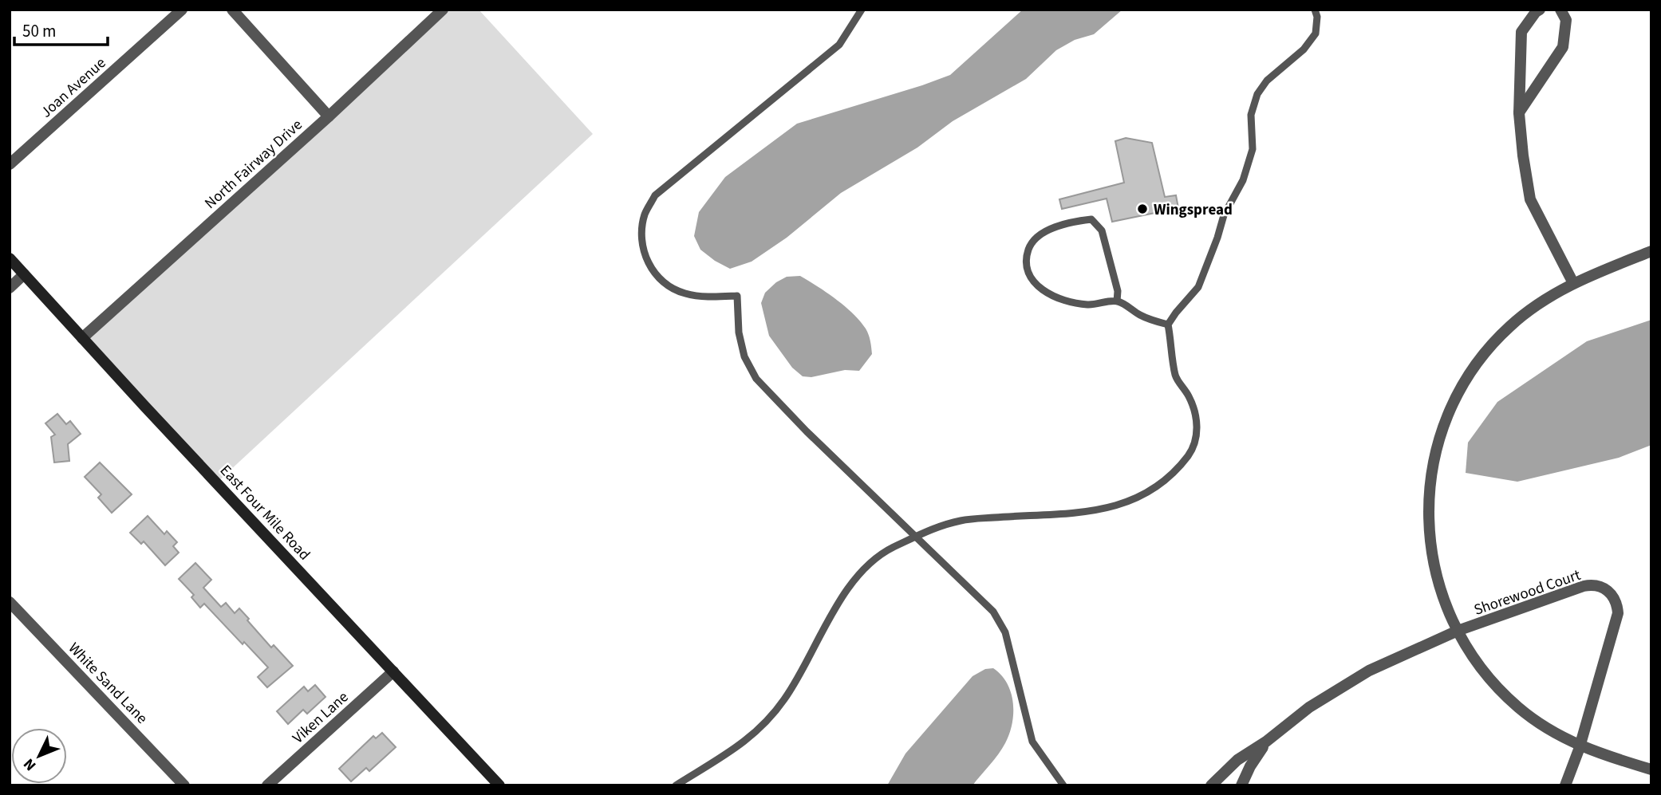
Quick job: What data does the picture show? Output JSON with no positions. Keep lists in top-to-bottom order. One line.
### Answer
{"streets":{"street":["Joan Avenue","North Fairway Drive","East Four Mile Road","Shorewood Court","White Sand Lane","Viken Lane"]},"crossings":[["North Fairway Drive","East Four Mile Road"],["East Four Mile Road","Viken Lane"]],"places":["Wingspread"],"scale_bar":"50 m","north":"bottom left"}
